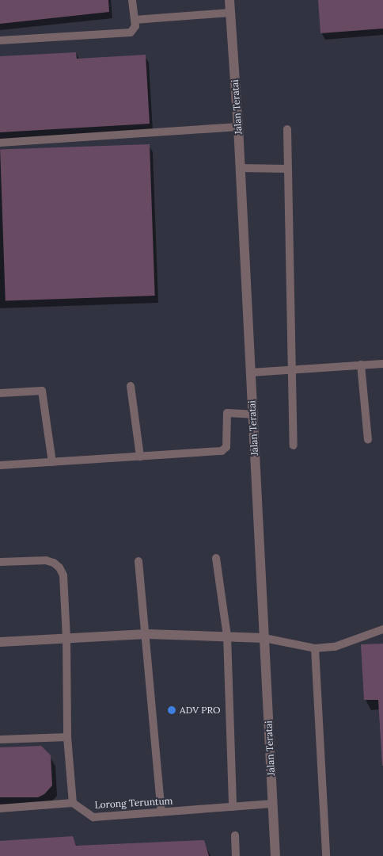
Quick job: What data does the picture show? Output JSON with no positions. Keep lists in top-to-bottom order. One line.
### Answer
{"streets":{"street":["Jalan Teratai"],"lane":["Lorong Teruntum"]},"crossings":[["Jalan Teratai","Lorong Teruntum"]],"places":["ADV PRO"]}
